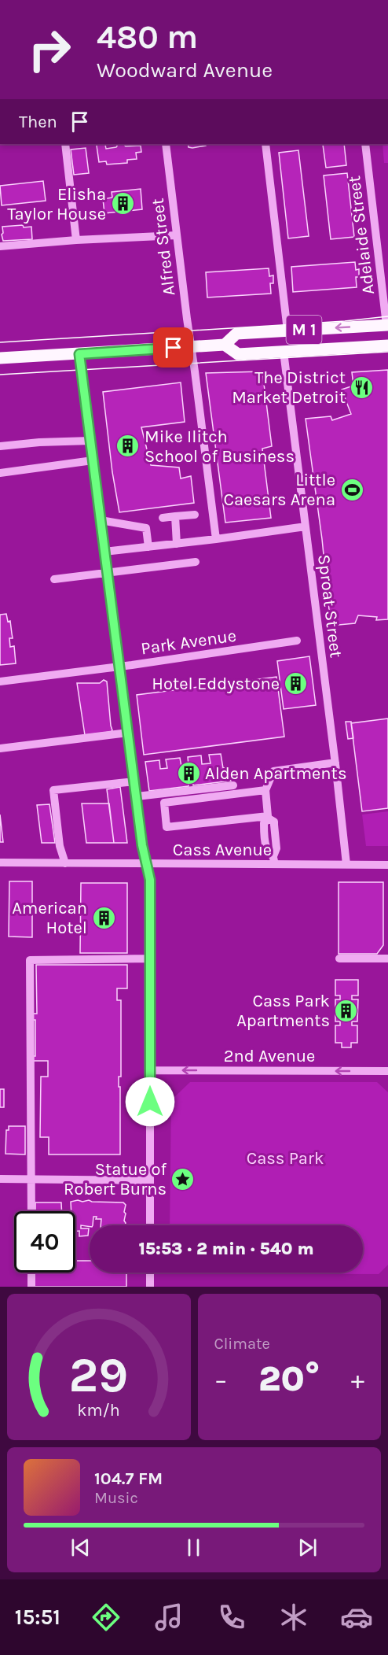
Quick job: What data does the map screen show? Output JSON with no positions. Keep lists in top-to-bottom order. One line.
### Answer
{"streets":{"main road":["M 1"],"street":["Adelaide Street","Alfred Street","Sproat Street","Park Avenue","Cass Avenue","2nd Avenue"]},"crossings":[["Adelaide Street","M 1"],["Alfred Street","M 1"],["M 1","Sproat Street"],["Sproat Street","Cass Avenue"]],"one_way":["2nd Avenue"],"parks":["Cass Park"],"places":{"building":["Elisha Taylor House","Mike Ilitch School of Business","Hotel Eddystone","Alden Apartments","American Hotel","Cass Park Apartments"],"restaurant":["The District Market Detroit"],"sports":["Little Caesars Arena"],"place":["Statue of Robert Burns"]},"page":{"turn":["480 m","Woodward Avenue"],"then":"Then","limit":"40","trip":"15:53 · 2 min · 540 m","tile":"Climate","heat":["−","20°","+"],"song":["104.7 FM","Music"],"tabs":"15:51","gauge":["29","km/h"]}}
